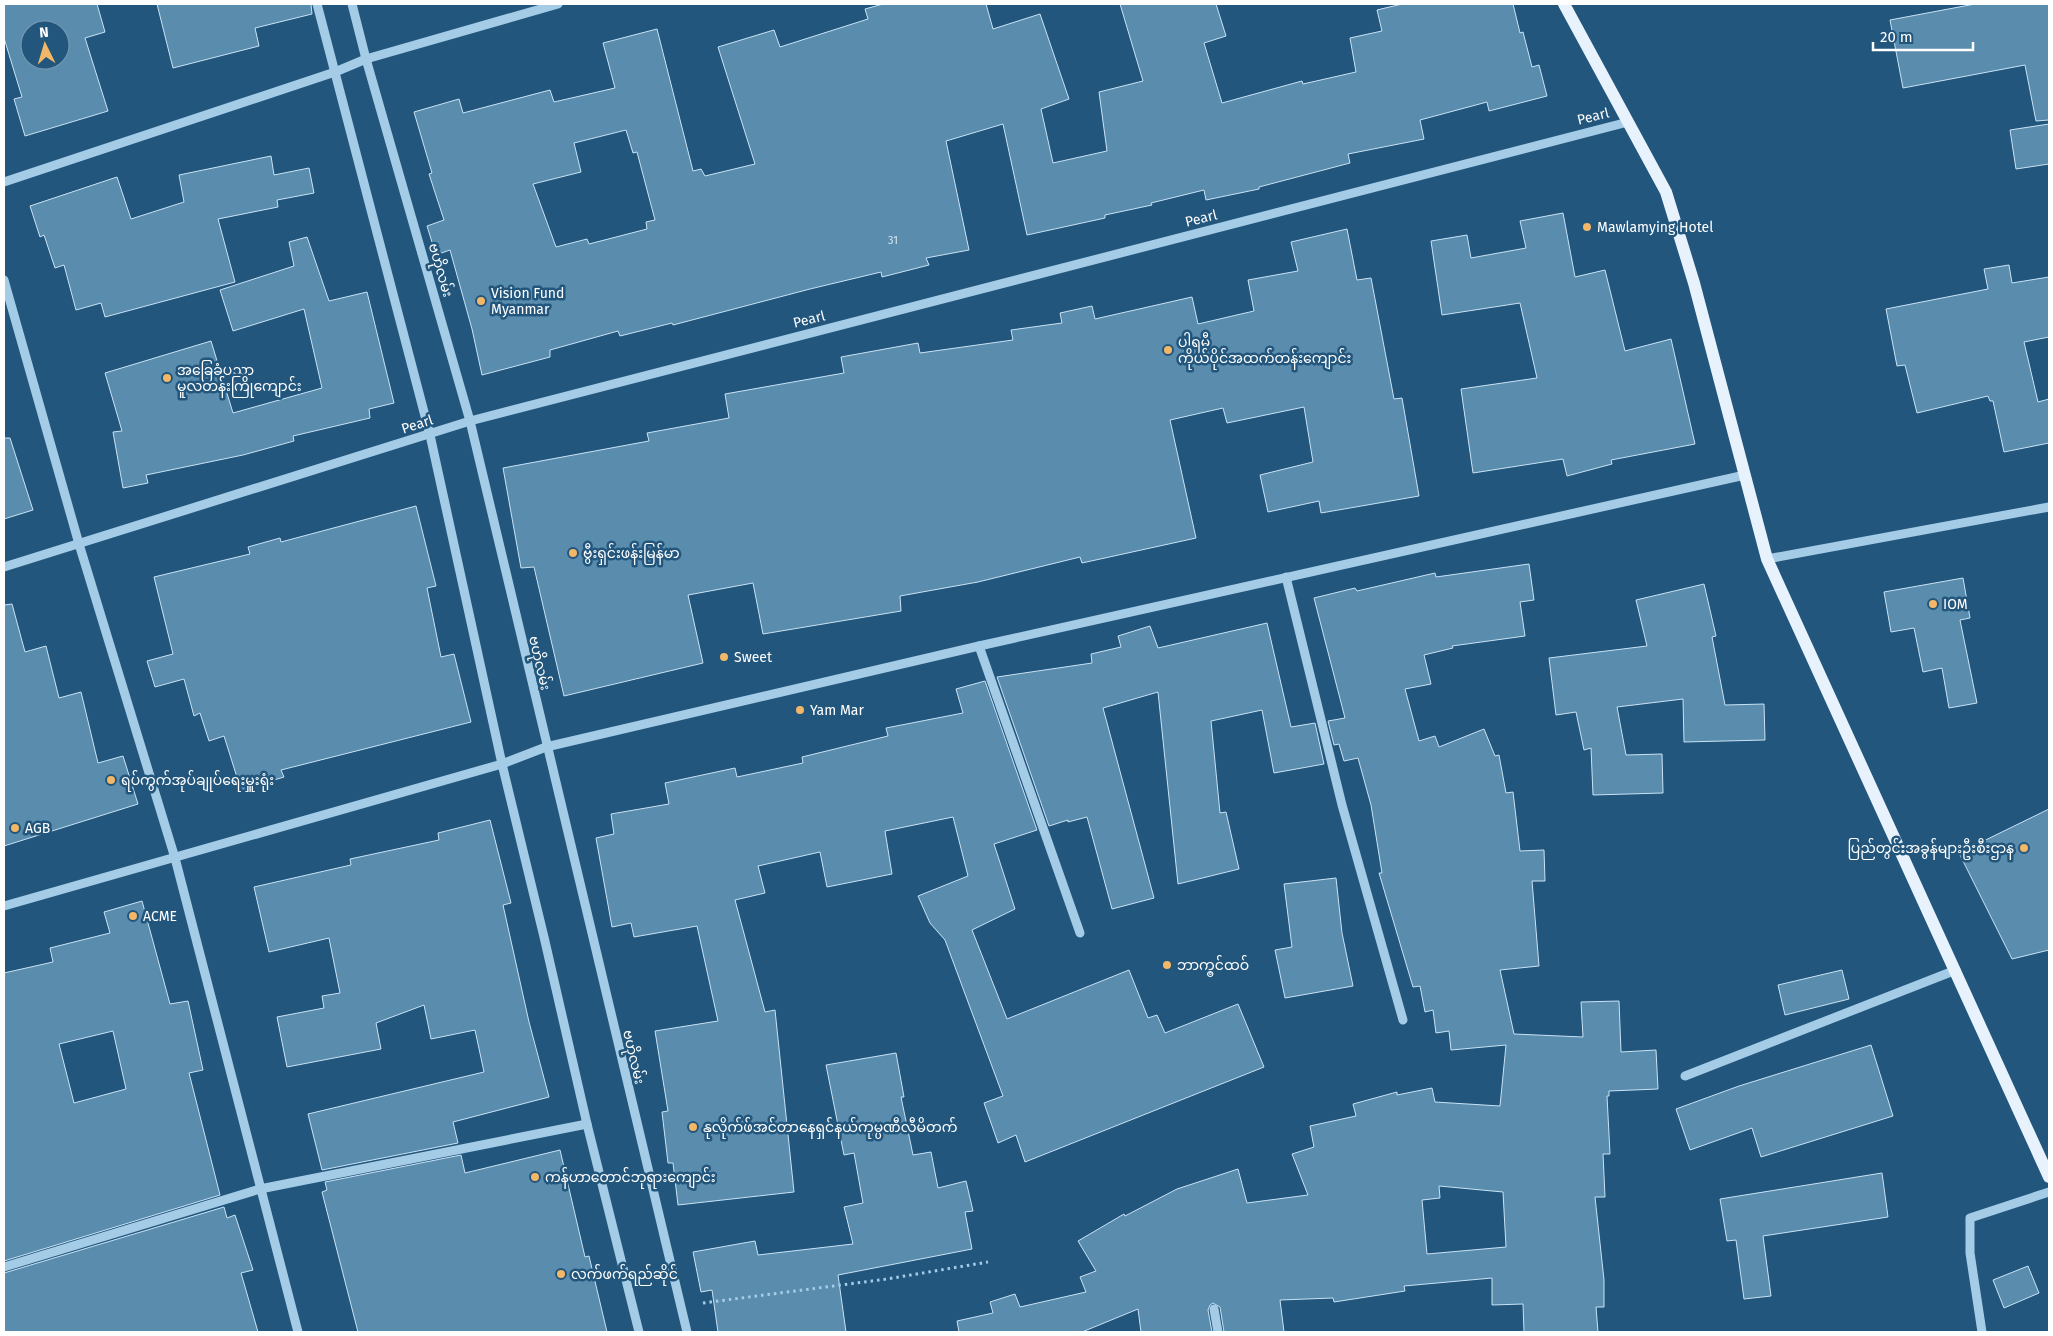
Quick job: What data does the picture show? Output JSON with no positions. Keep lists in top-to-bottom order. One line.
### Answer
{"streets":{"street":["Pearl","ဗဟိုလမ်း"]},"crossings":[["Pearl","ဗဟိုလမ်း"]],"places":["Mawlamying Hotel","Vision Fund Myanmar","ပါရမီ ကိုယ်ပိုင်အထက်တန်းကျောင်း","အခြေခံပညာ မူလတန်းကြိုကျောင်း","ဗွီးရှင်းဖန်းမြန်မာ","IOM","Sweet","Yam Mar","ရပ်ကွက်အုပ်ချုပ်ရေးမှူးရုံး","AGB","ပြည်တွင်းအခွန်များဦးစီးဌာန","ACME","ဘာက္ၜၚ်ထဝ်","နုလိုက်ဖ်အင်တာနေရှင်နယ်ကုမ္ပဏီလီမိတက်","ကန်ဟာတောင်ဘုရားကျောင်း","လက်ဖက်ရည်ဆိုင်"],"house_numbers":["31"],"scale_bar":"20 m","north":"top"}
